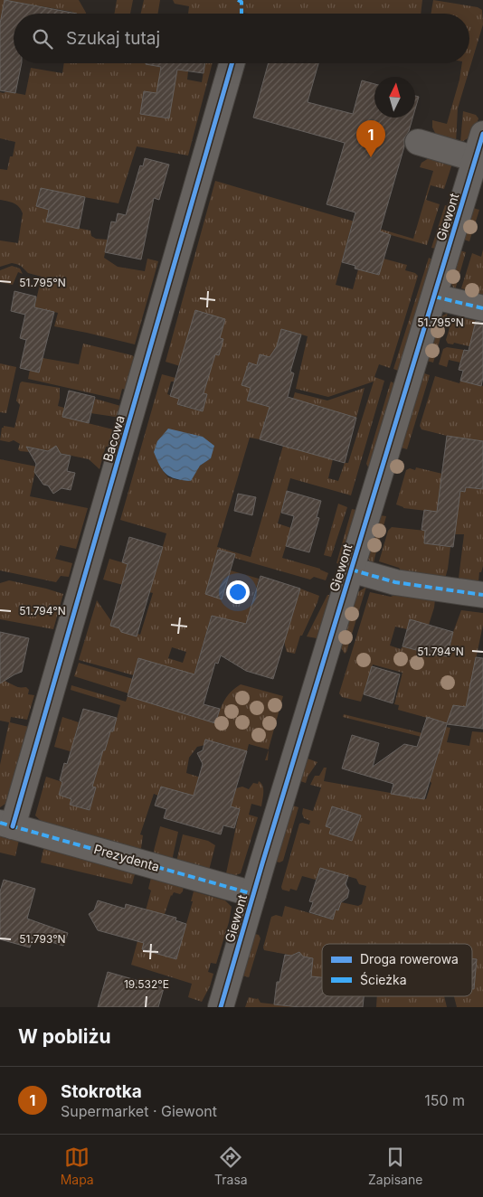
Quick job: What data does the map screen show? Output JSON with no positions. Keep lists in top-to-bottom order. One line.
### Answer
{"streets":{"street":["Giewont","Bacowa","Prezydenta"]},"crossings":[["Giewont","Prezydenta"],["Bacowa","Prezydenta"]],"legend":["Droga rowerowa","Ścieżka"],"north":"top","page":{"search":"Szukaj tutaj","pins":"1","heading":"W pobliżu","list":[{"mark":"1","name":"Stokrotka","note":"Supermarket · Giewont","value":"150 m"}],"nav":["Mapa","Trasa","Zapisane"]},"coordinates":["51.795°N","51.794°N","51.793°N","19.532°E"]}
